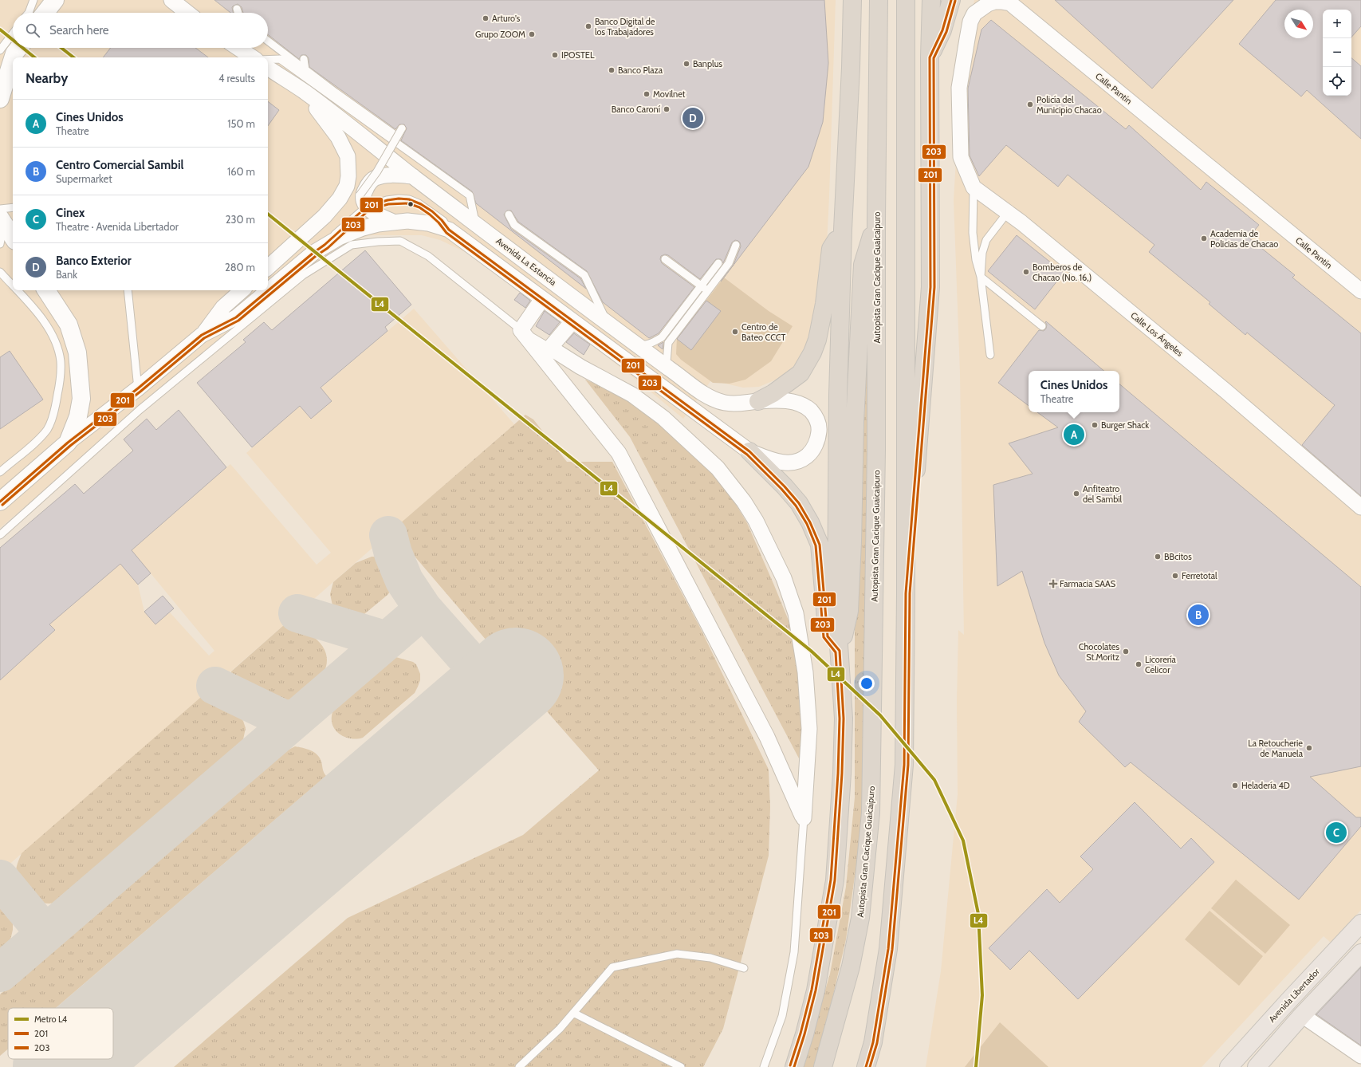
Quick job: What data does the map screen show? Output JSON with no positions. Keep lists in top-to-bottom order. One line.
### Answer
{"streets":{"highway":["Autopista Gran Cacique Guaicaipuro"],"main road":["Avenida Libertador"],"street":["Calle Pantín","Avenida La Estancia","Calle Los Ángeles"]},"crossings":[["Calle Pantín","Calle Los Ángeles"]],"places":{"other":["Arturo's","Banco Digital de los Trabajadores","Grupo ZOOM","IPOSTEL","Banplus","Banco Plaza","Movilnet","Policía del Municipio Chacao","Banco Caroní","Academia de Policias de Chacao","Bomberos de Chacao (No. 16,)","Centro de Bateo CCCT","Burger Shack","Anfiteatro del Sambil","BBcitos","Ferretotal","Chocolates St.Moritz","Licorería Celicor","La Retoucherie de Manuela","Heladería 4D"],"health":["Farmacia SAAS"]},"lines":["transit line 201","transit line 203","metro line L4"],"legend":["Metro L4","201","203"],"north":"bottom right","page":{"map_buttons":["+","−"],"search":"Search here","heading":["Nearby","4 results"],"list":[{"mark":"A","name":"Cines Unidos","note":"Theatre","value":"150 m"},{"mark":"B","name":"Centro Comercial Sambil","note":"Supermarket","value":"160 m"},{"mark":"C","name":"Cinex","note":"Theatre · Avenida Libertador","value":"230 m"},{"mark":"D","name":"Banco Exterior","note":"Bank","value":"280 m"}],"pins":["D","A","B","C"],"popup":["Cines Unidos","Theatre"]}}
